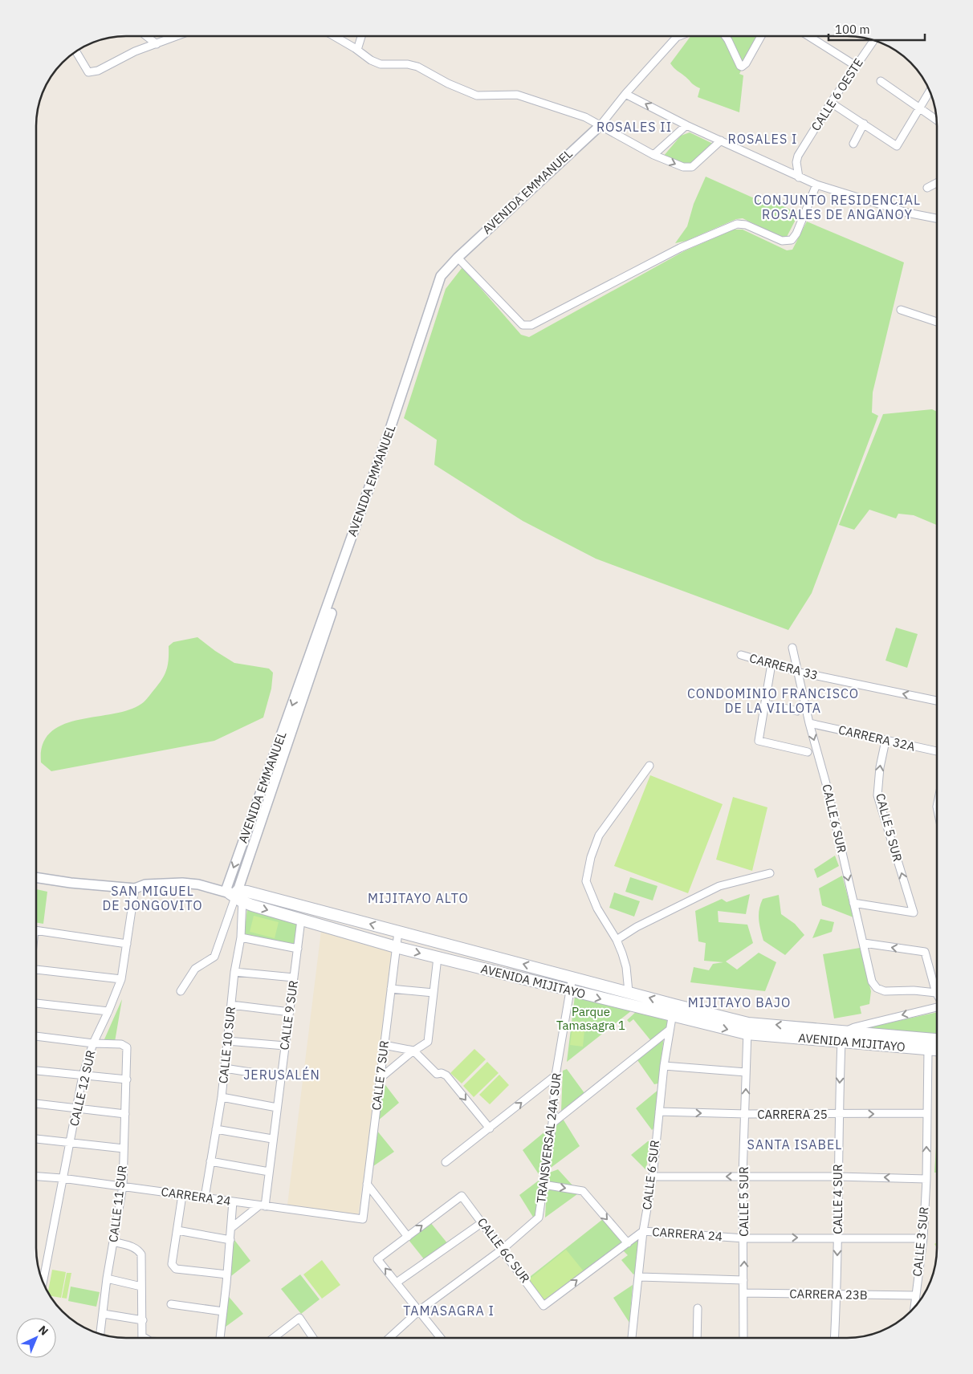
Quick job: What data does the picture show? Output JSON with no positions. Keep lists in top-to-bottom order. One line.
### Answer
{"streets":{"main road":["AVENIDA MIJITAYO"],"street":["CALLE 6 OESTE","AVENIDA EMMANUEL","CARRERA 33","CARRERA 32A","CALLE 6 SUR","CALLE 5 SUR","CALLE 9 SUR","CALLE 10 SUR","CALLE 7 SUR","CALLE 12 SUR","CARRERA 25","TRANSVERSAL 24A SUR","CARRERA 24","CALLE 4 SUR","CALLE 11 SUR","CALLE 3 SUR","CALLE 6C SUR","CARRERA 23B"]},"crossings":[["AVENIDA EMMANUEL","AVENIDA MIJITAYO"],["AVENIDA EMMANUEL","CALLE 10 SUR"],["CARRERA 33","CALLE 6 SUR"],["CARRERA 32A","CALLE 6 SUR"],["CARRERA 32A","CALLE 5 SUR"],["CALLE 6 SUR","CALLE 5 SUR"],["CALLE 6 SUR","AVENIDA MIJITAYO"],["CALLE 6 SUR","CARRERA 25"],["CALLE 6 SUR","CARRERA 24"],["CALLE 5 SUR","AVENIDA MIJITAYO"],["CALLE 5 SUR","CARRERA 25"],["CALLE 5 SUR","CARRERA 24"],["CALLE 5 SUR","CARRERA 23B"],["AVENIDA MIJITAYO","CALLE 9 SUR"],["AVENIDA MIJITAYO","CALLE 10 SUR"],["AVENIDA MIJITAYO","CALLE 7 SUR"],["AVENIDA MIJITAYO","TRANSVERSAL 24A SUR"],["AVENIDA MIJITAYO","CALLE 4 SUR"],["AVENIDA MIJITAYO","CALLE 3 SUR"],["CALLE 9 SUR","CARRERA 24"],["CALLE 10 SUR","CARRERA 24"],["CALLE 7 SUR","CARRERA 24"],["CALLE 12 SUR","CARRERA 24"],["CALLE 12 SUR","CALLE 11 SUR"],["CARRERA 25","CALLE 4 SUR"],["CARRERA 25","CALLE 3 SUR"],["TRANSVERSAL 24A SUR","CALLE 6C SUR"],["CARRERA 24","CALLE 4 SUR"],["CARRERA 24","CALLE 11 SUR"],["CARRERA 24","CALLE 3 SUR"],["CALLE 4 SUR","CARRERA 23B"],["CALLE 3 SUR","CARRERA 23B"]],"one_way":["CARRERA 33","CALLE 4 SUR"],"districts":["ROSALES II","ROSALES I","CONJUNTO RESIDENCIAL ROSALES DE ANGANOY","CONDOMINIO FRANCISCO DE LA VILLOTA","SAN MIGUEL DE JONGOVITO","MIJITAYO ALTO","MIJITAYO BAJO","JERUSALÉN","SANTA ISABEL","TAMASAGRA I"],"parks":["Parque Tamasagra 1"],"scale_bar":"100 m","north":"top right"}
